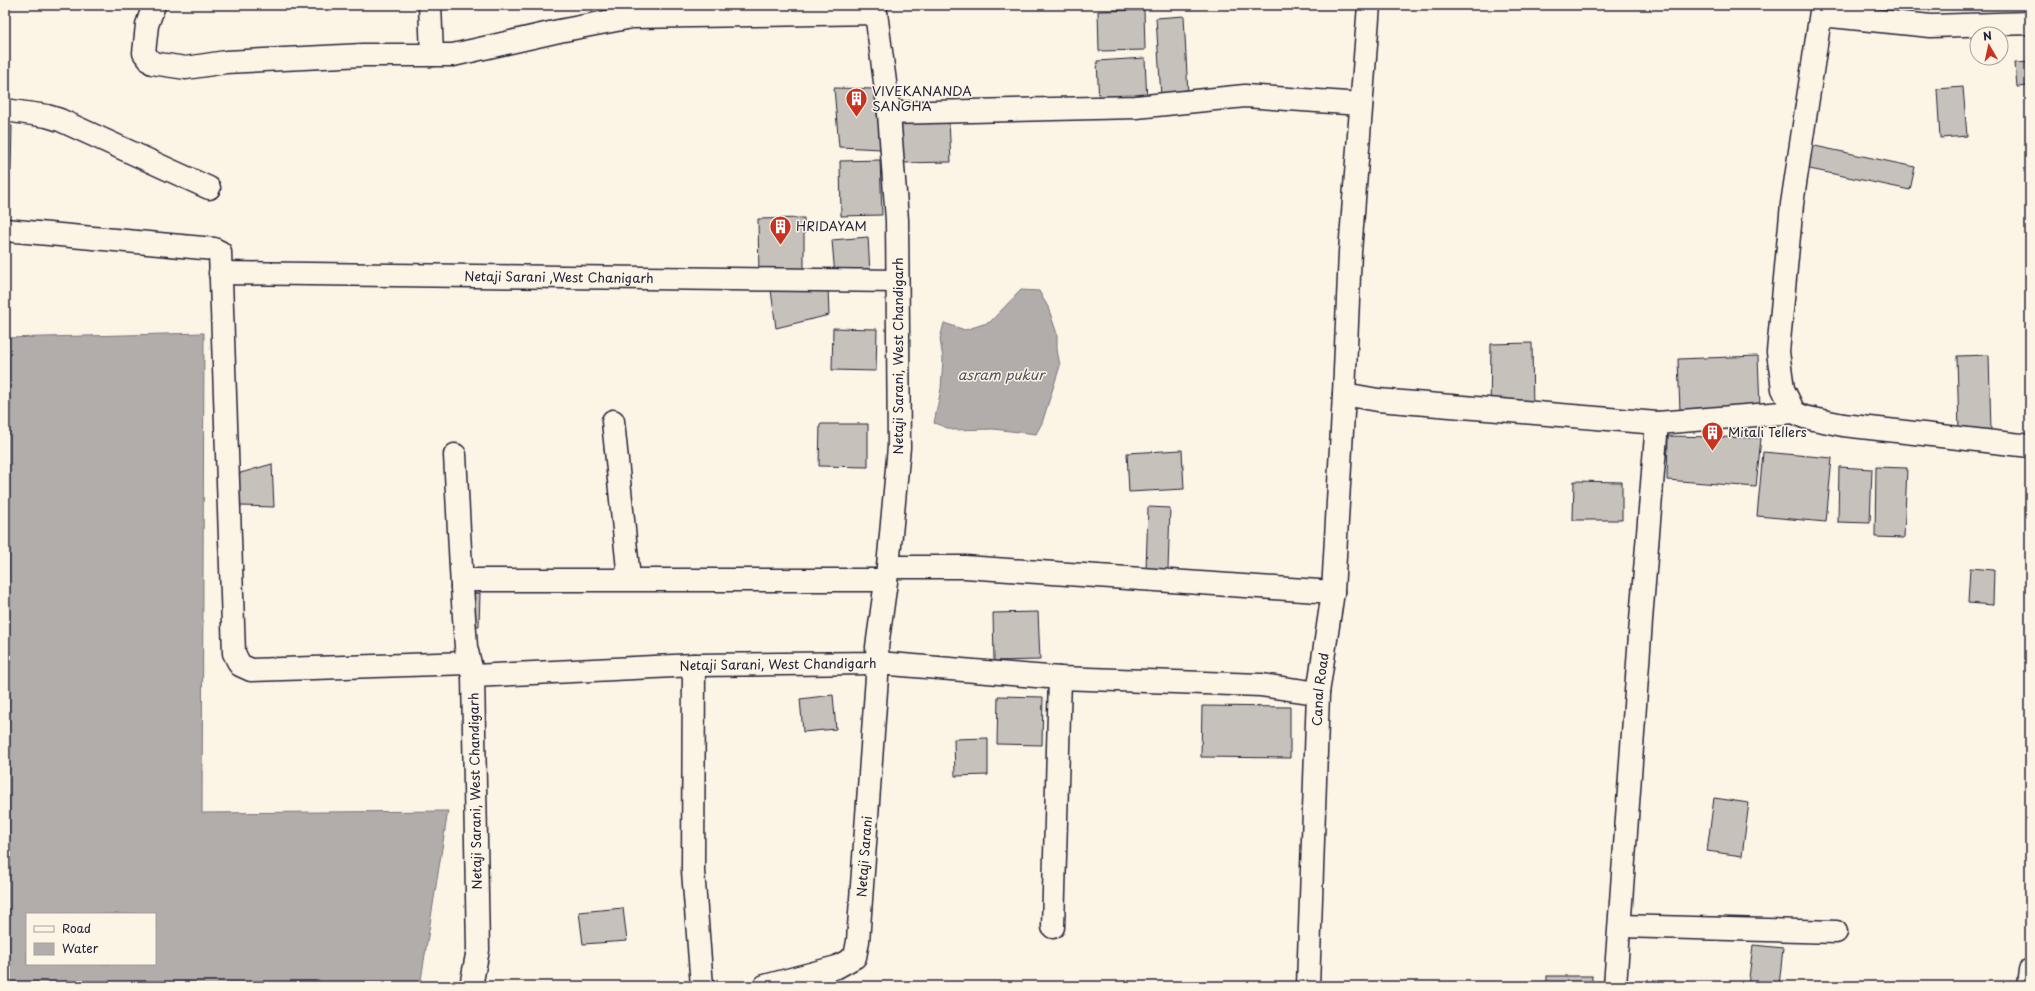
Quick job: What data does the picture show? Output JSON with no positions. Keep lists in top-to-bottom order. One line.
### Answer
{"streets":{"street":["Netaji Sarani ,West Chanigarh","Netaji Sarani, West Chandigarh","Canal Road","Netaji Sarani"]},"crossings":[["Netaji Sarani ,West Chanigarh","Netaji Sarani, West Chandigarh"],["Netaji Sarani, West Chandigarh","Netaji Sarani"]],"water":["asram pukur"],"places":{"building":["VIVEKANANDA SANGHA","HRIDAYAM","Mitali Tellers"]},"legend":["Road","Water"],"north":"top"}
